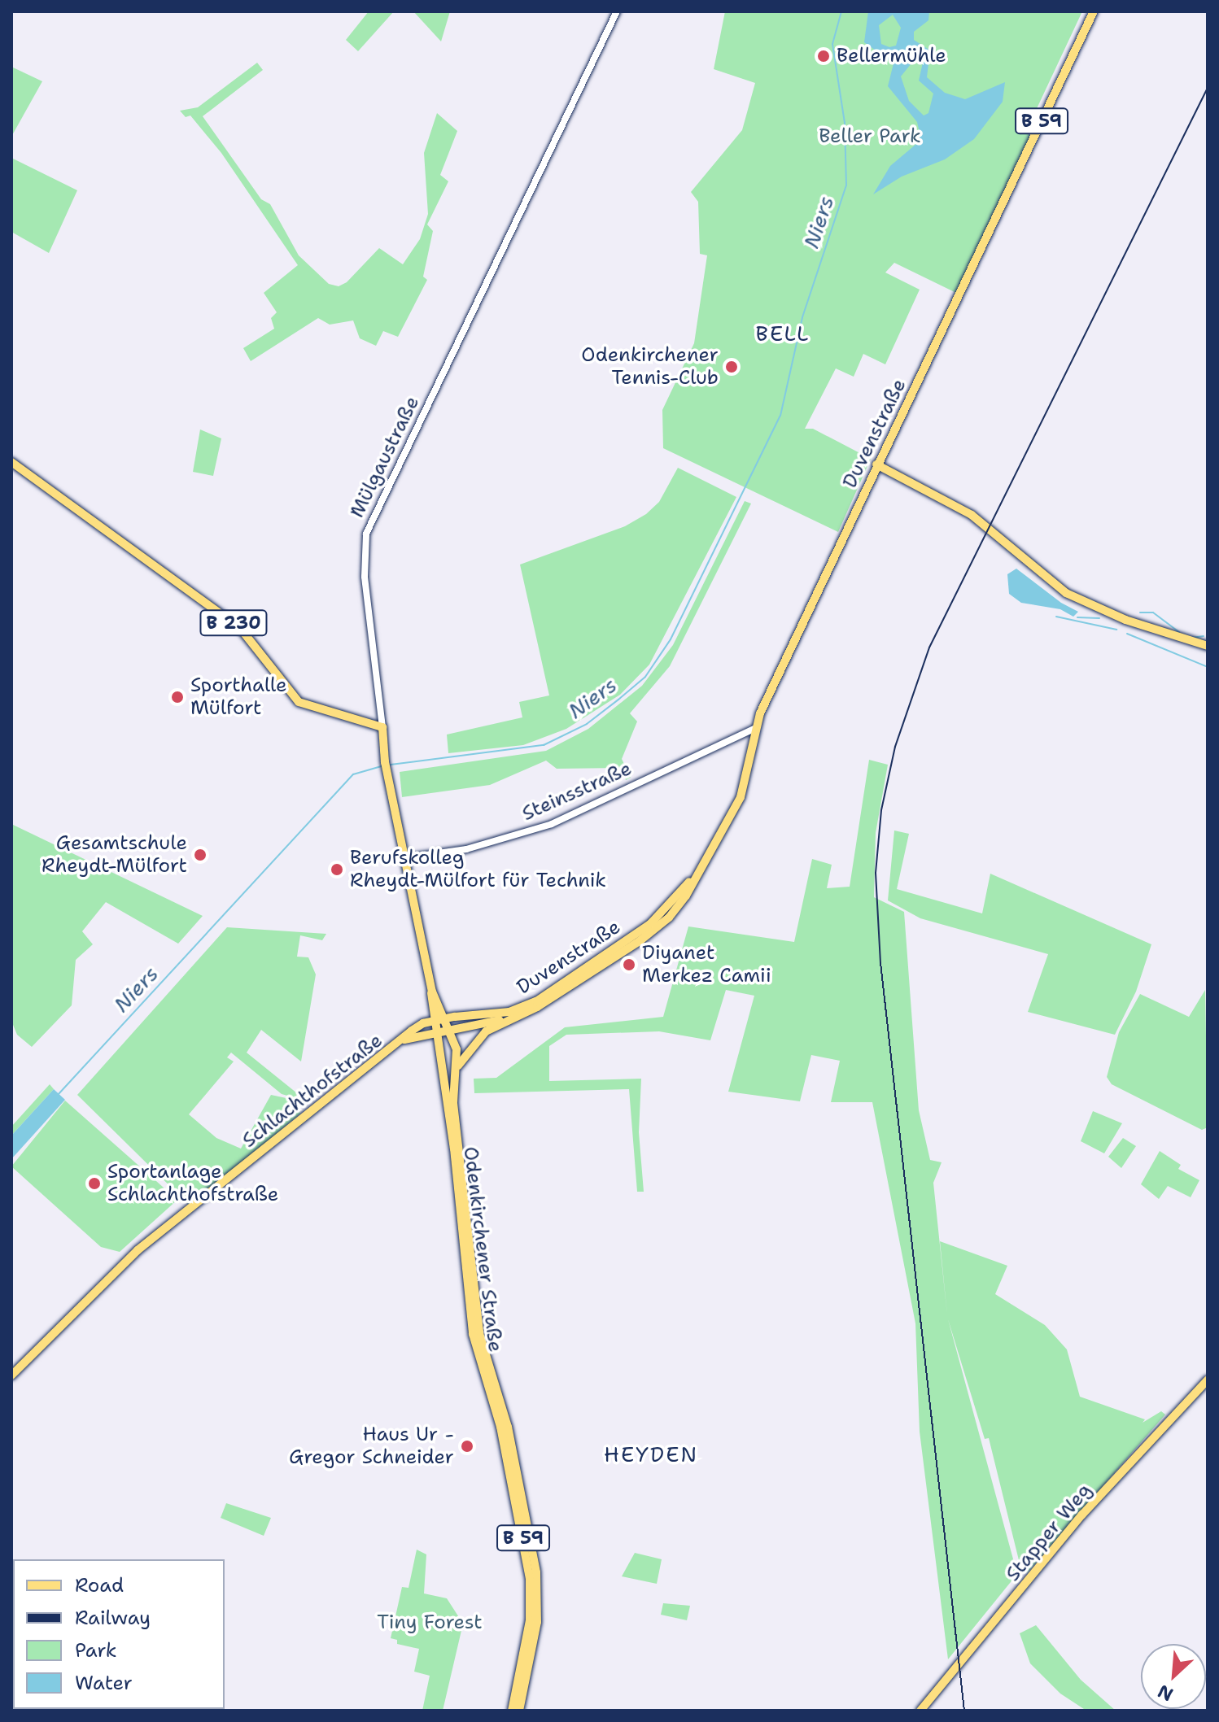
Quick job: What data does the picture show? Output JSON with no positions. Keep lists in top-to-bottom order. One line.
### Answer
{"streets":{"main road":["B 59","Duvenstraße","Mülgaustraße","B 230","Schlachthofstraße","Odenkirchener Straße","Stapper Weg"],"street":["Steinsstraße"]},"crossings":[["B 59","Duvenstraße"],["B 59","Mülgaustraße"],["B 59","Odenkirchener Straße"],["Duvenstraße","Mülgaustraße"],["Duvenstraße","Steinsstraße"],["Duvenstraße","Schlachthofstraße"],["Duvenstraße","Odenkirchener Straße"],["Mülgaustraße","B 230"],["Mülgaustraße","Steinsstraße"],["Mülgaustraße","Schlachthofstraße"],["Mülgaustraße","Odenkirchener Straße"],["Schlachthofstraße","Odenkirchener Straße"]],"districts":["BELL","HEYDEN"],"water":["Niers"],"parks":["Beller Park","Tiny Forest"],"places":["Bellermühle","Odenkirchener Tennis-Club","Sporthalle Mülfort","Gesamtschule Rheydt-Mülfort","Berufskolleg Rheydt-Mülfort für Technik","Diyanet Merkez Camii","Sportanlage Schlachthofstraße","Haus Ur - Gregor Schneider"],"legend":["Road","Railway","Park","Water"],"north":"bottom left"}
